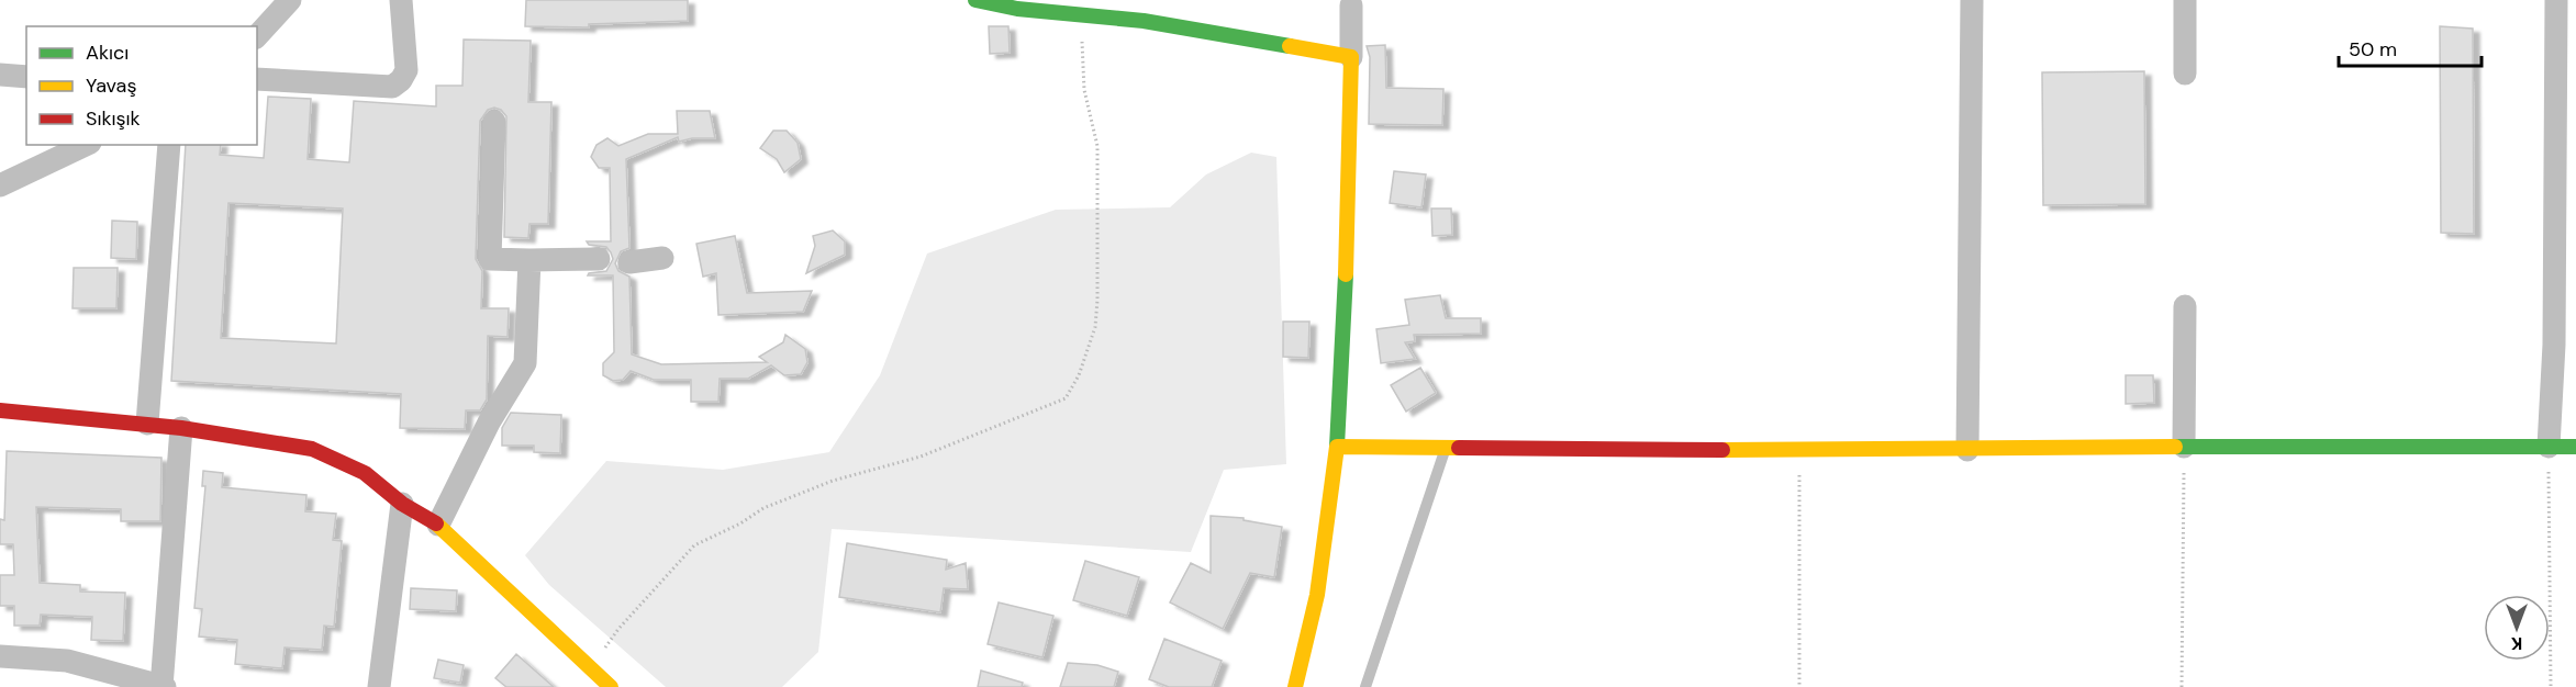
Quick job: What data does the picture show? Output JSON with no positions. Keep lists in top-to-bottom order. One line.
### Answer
{"legend":["Akıcı","Yavaş","Sıkışık"],"scale_bar":"50 m","north":"bottom"}
